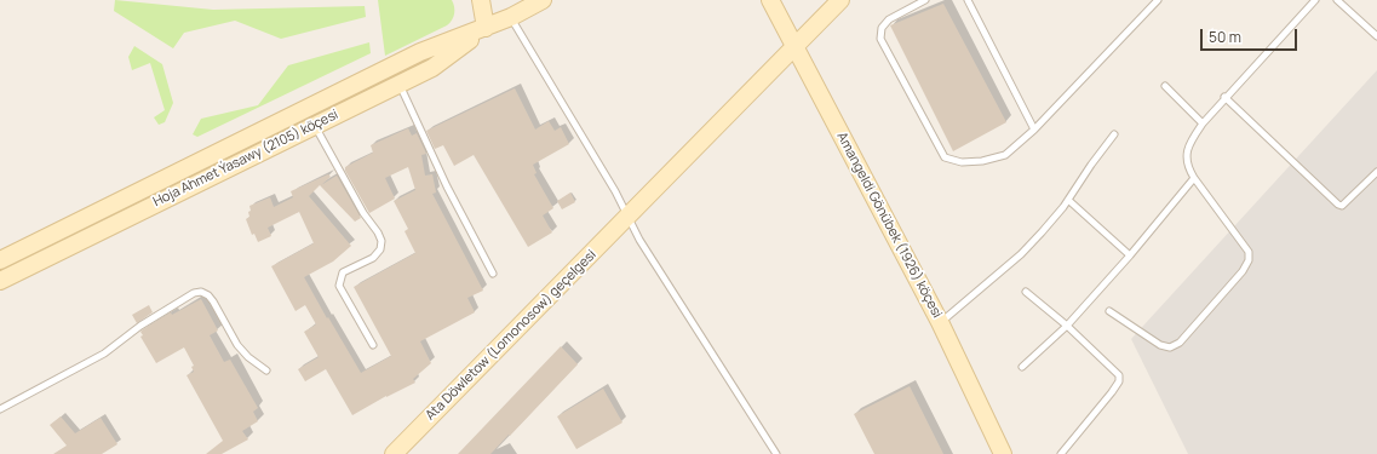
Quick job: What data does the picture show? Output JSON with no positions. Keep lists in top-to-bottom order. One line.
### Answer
{"streets":{"street":["Hoja Ahmet Ýasawy (2105) köçesi","Amangeldi Gönübek (1926) köçesi","Ata Döwletow (Lomonosow) geçelgesi"]},"crossings":[["Amangeldi Gönübek (1926) köçesi","Ata Döwletow (Lomonosow) geçelgesi"]],"scale_bar":"50 m"}
